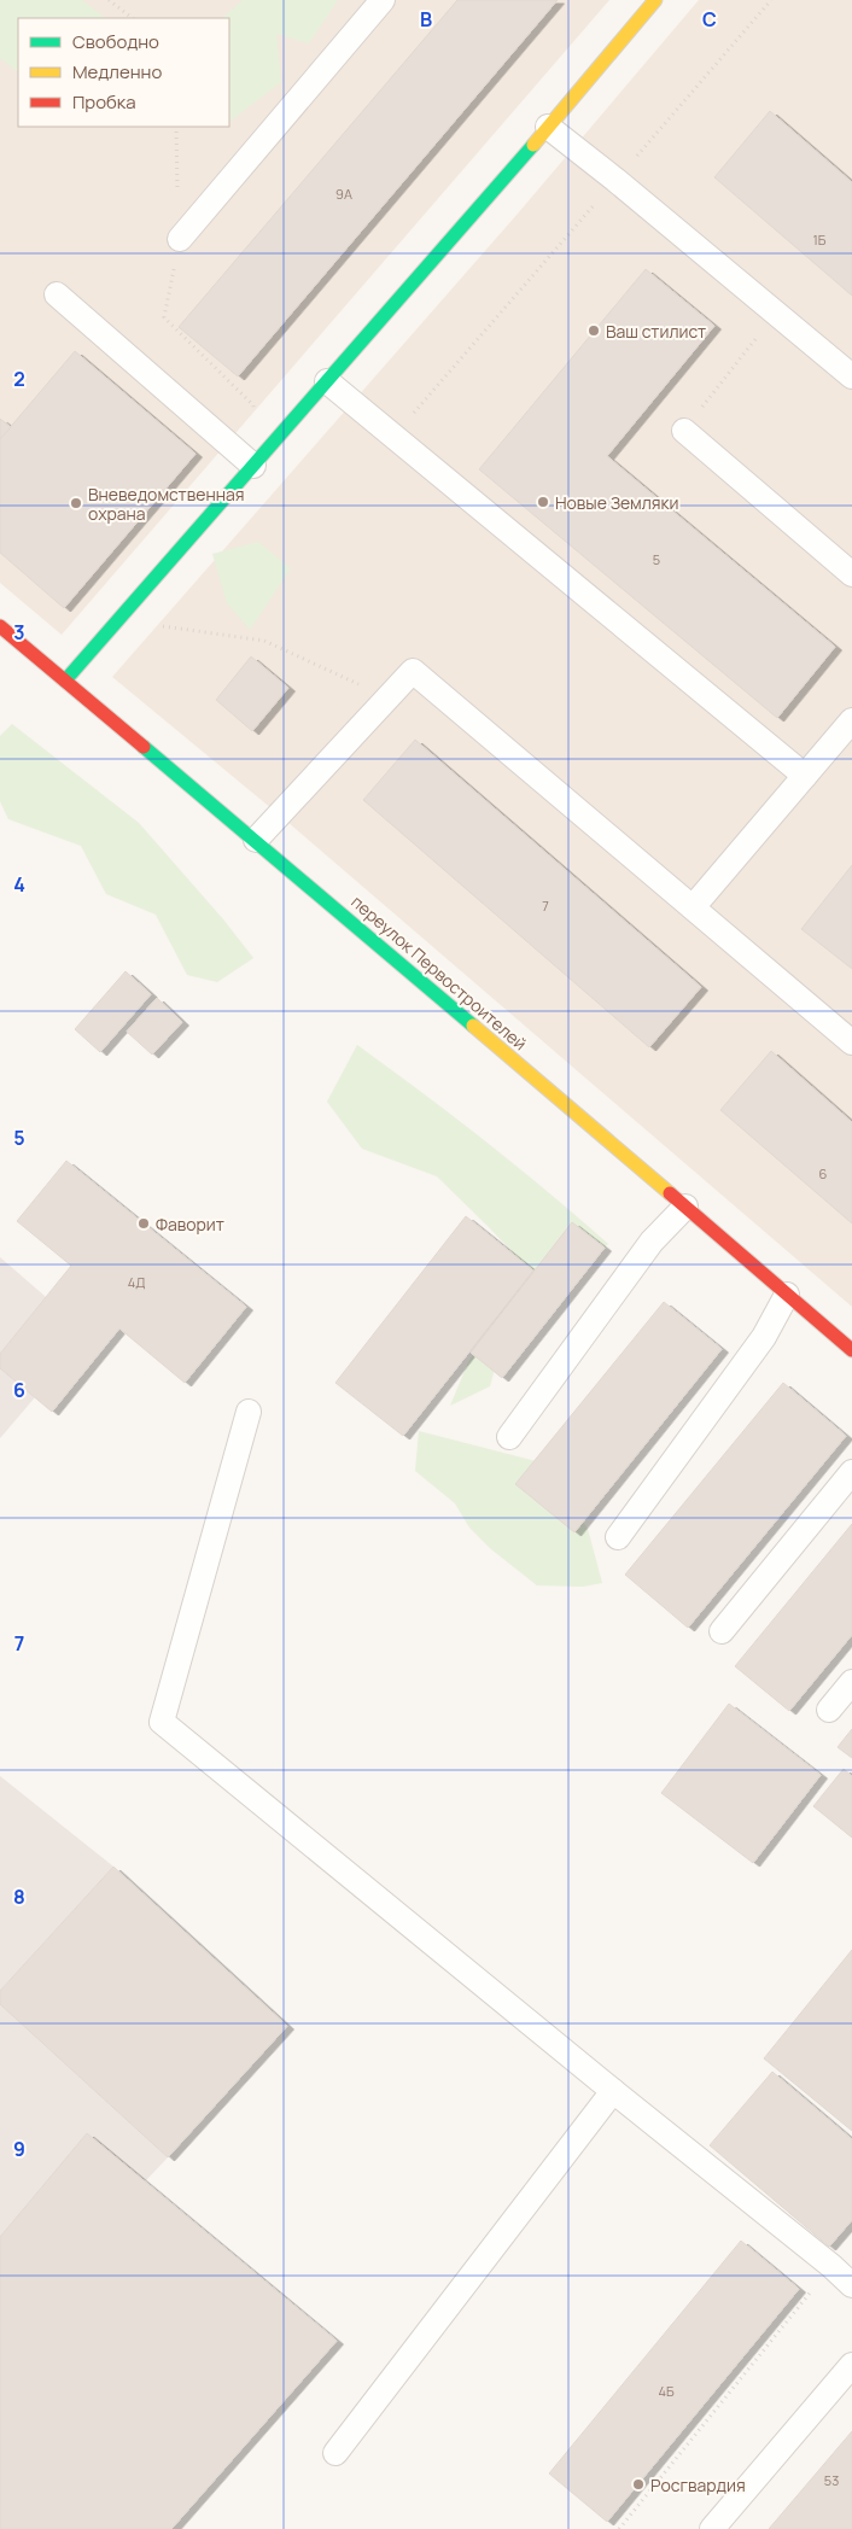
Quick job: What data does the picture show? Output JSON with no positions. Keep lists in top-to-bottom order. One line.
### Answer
{"streets":{"street":["переулок Первостроителей"]},"places":["Ваш стилист","Новые Земляки","Вневедомственная охрана","Фаворит","Росгвардия"],"house_numbers":["9А","1Б","5","7","6","4Д","4Б","53"],"legend":["Свободно","Медленно","Пробка"],"grid":{"columns":["B","C"],"rows":["2","3","4","5","6","7","8","9"]}}
